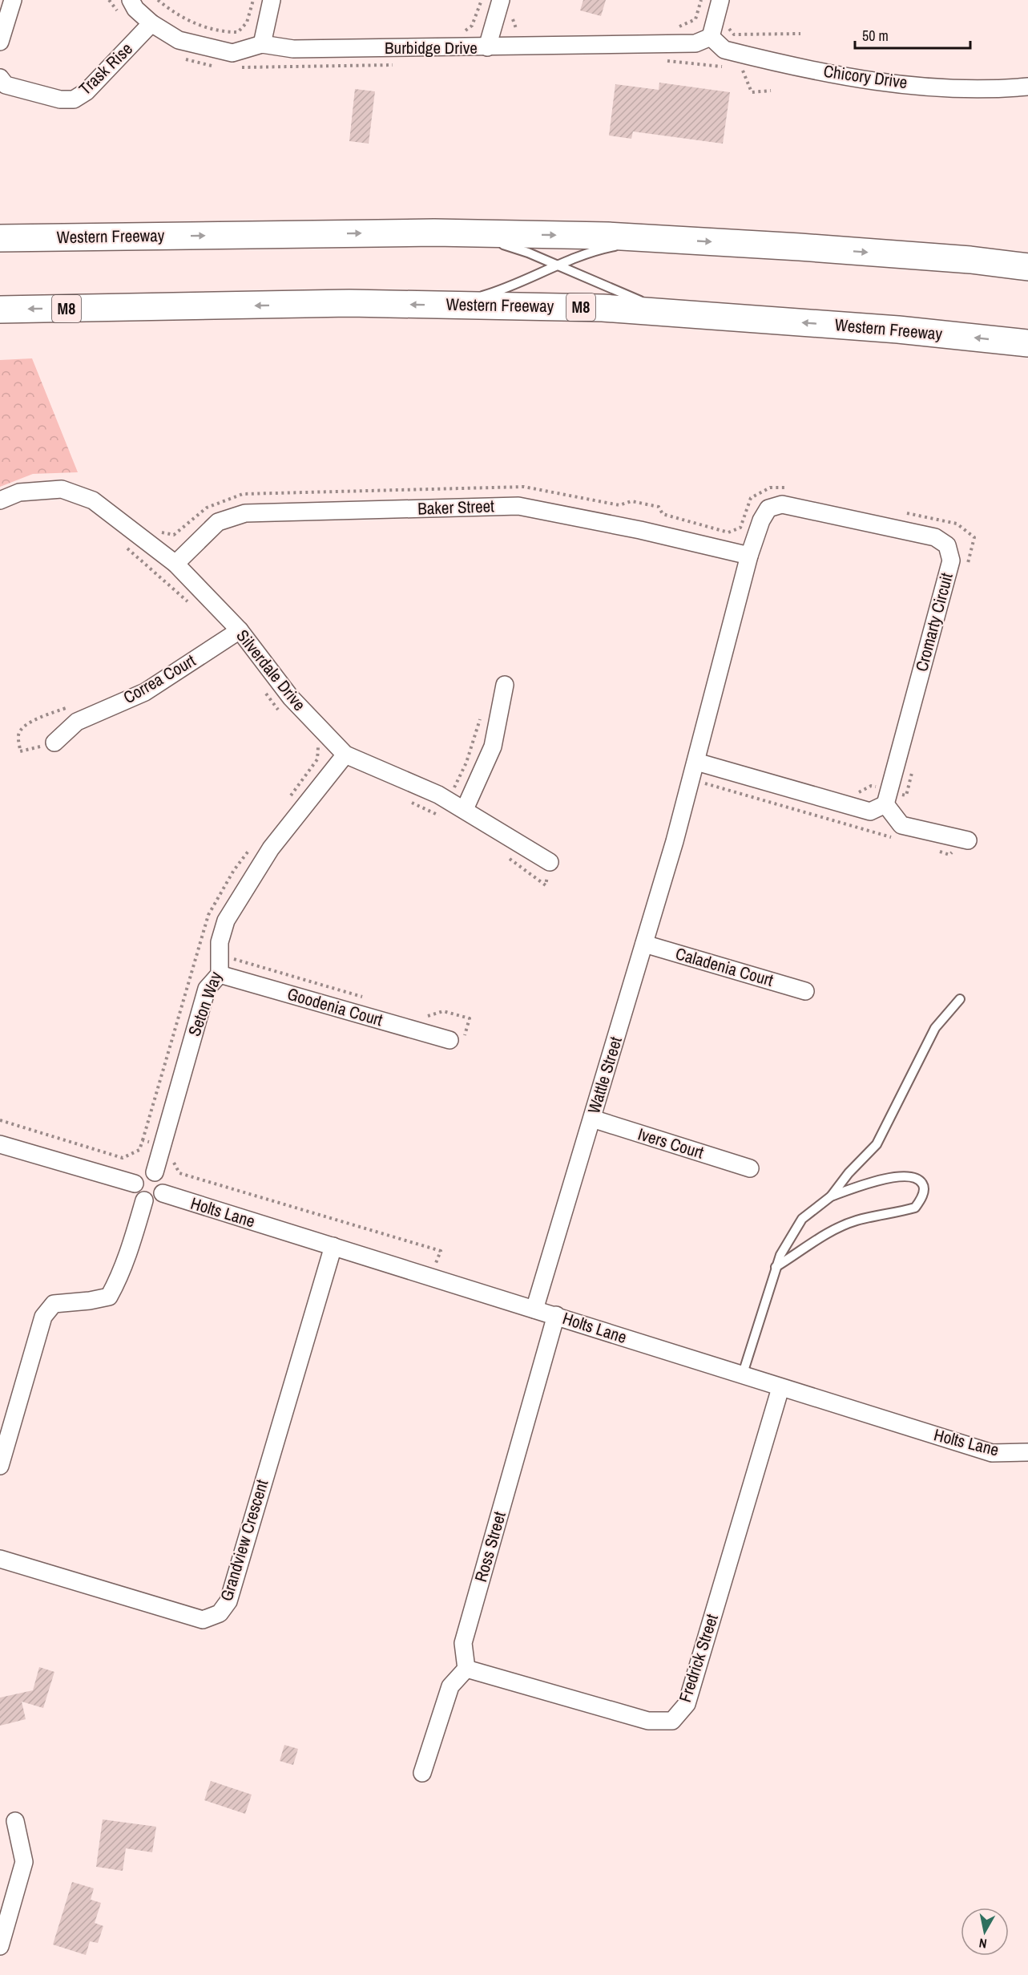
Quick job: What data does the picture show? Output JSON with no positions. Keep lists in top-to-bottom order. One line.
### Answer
{"streets":{"highway":["Western Freeway","M8"],"street":["Burbidge Drive","Trask Rise","Chicory Drive","Baker Street","Cromarty Circuit","Silverdale Drive","Correa Court","Caladenia Court","Seton Way","Goodenia Court","Wattle Street","Ivers Court","Holts Lane","Grandview Crescent","Ross Street","Fredrick Street"]},"crossings":[["Burbidge Drive","Trask Rise"],["Burbidge Drive","Chicory Drive"],["Baker Street","Cromarty Circuit"],["Baker Street","Silverdale Drive"],["Cromarty Circuit","Wattle Street"],["Silverdale Drive","Correa Court"],["Silverdale Drive","Seton Way"],["Caladenia Court","Wattle Street"],["Seton Way","Goodenia Court"],["Seton Way","Holts Lane"],["Wattle Street","Ivers Court"],["Wattle Street","Holts Lane"],["Holts Lane","Grandview Crescent"],["Holts Lane","Ross Street"],["Holts Lane","Fredrick Street"],["Ross Street","Fredrick Street"]],"scale_bar":"50 m","north":"bottom"}
